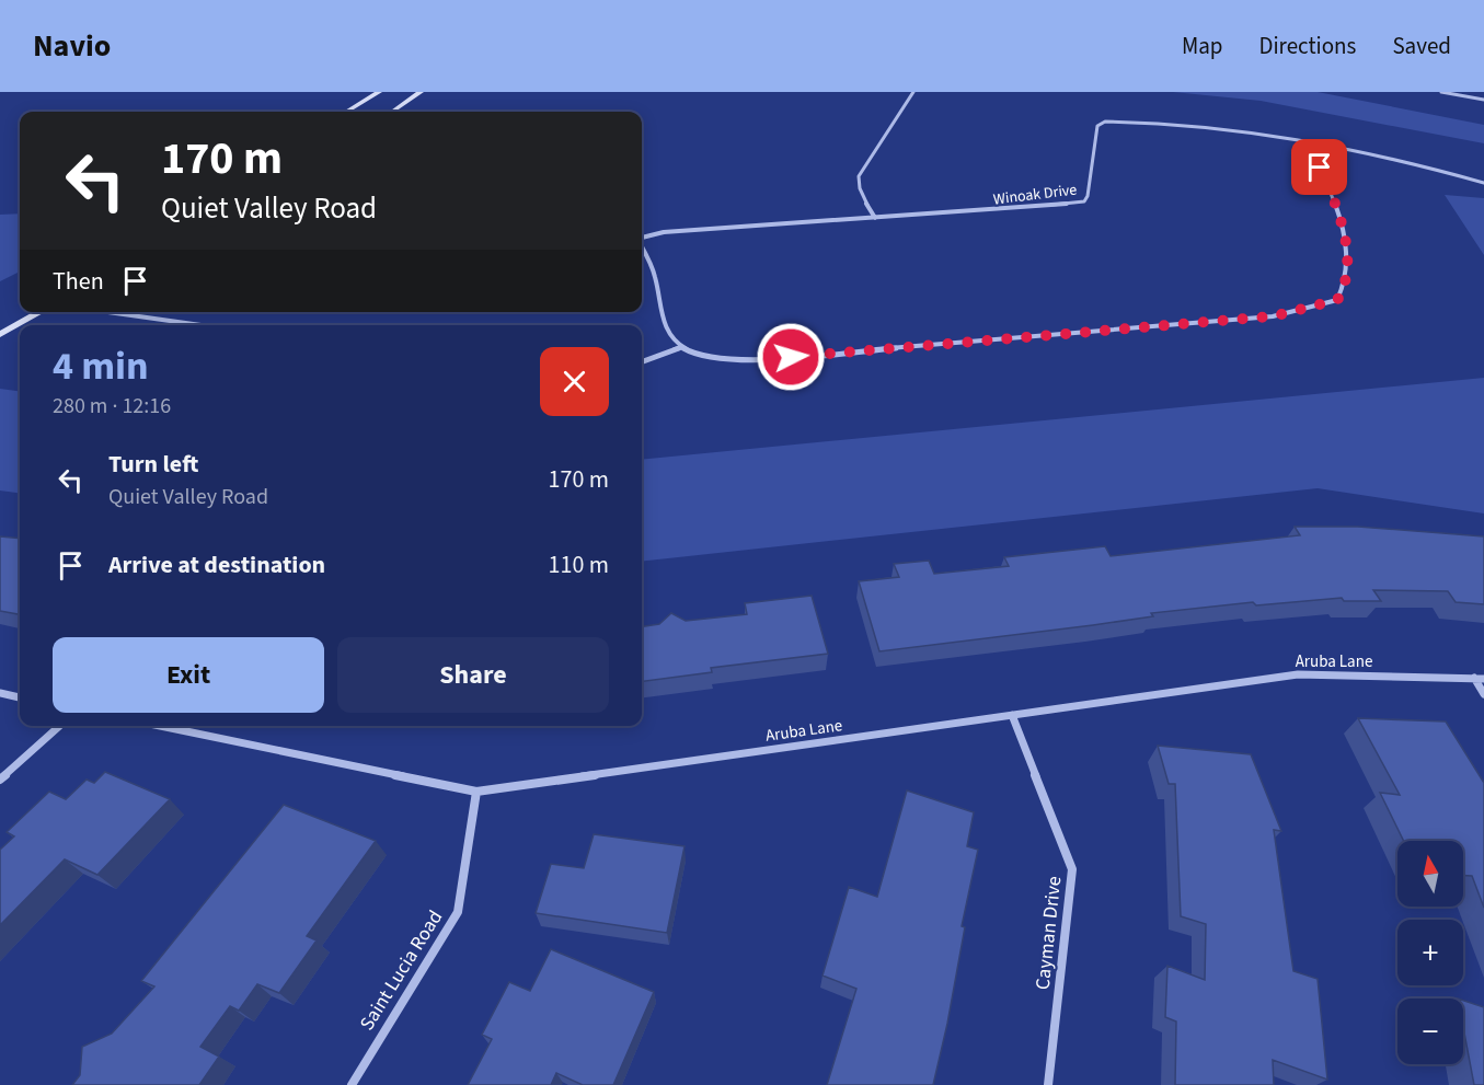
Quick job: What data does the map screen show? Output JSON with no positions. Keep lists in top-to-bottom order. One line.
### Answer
{"streets":{"street":["Winoak Drive","Aruba Lane","Cayman Drive","Saint Lucia Road"]},"crossings":[["Aruba Lane","Cayman Drive"],["Aruba Lane","Saint Lucia Road"]],"north":"top","page":{"header":"Navio","nav":["Map","Directions","Saved"],"turn":["170 m","Quiet Valley Road"],"then":"Then","heading":["4 min","280 m · 12:16"],"list":[{"name":"Turn left","note":"Quiet Valley Road","value":"170 m"},{"name":"Arrive at destination","value":"110 m"}],"buttons":["Exit","Share"],"map_buttons":["+","−"]}}
